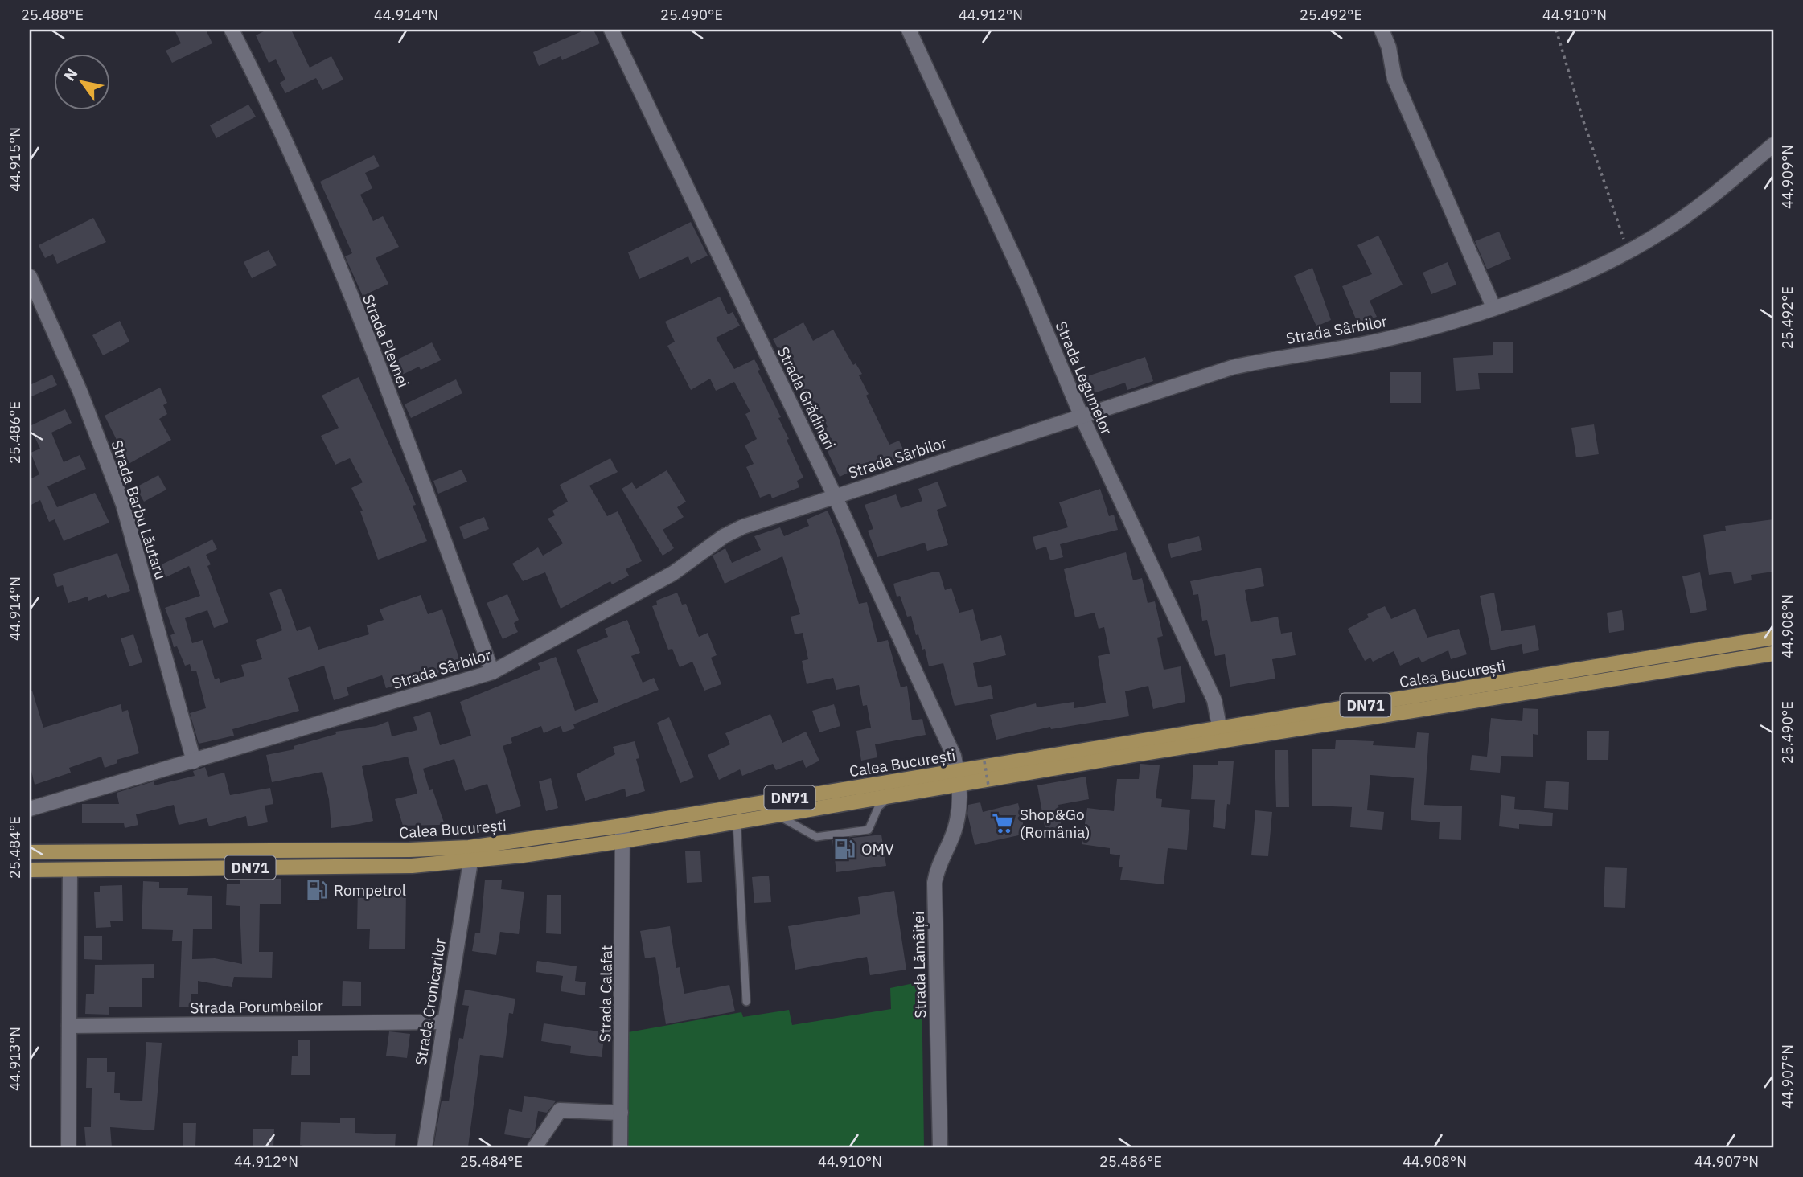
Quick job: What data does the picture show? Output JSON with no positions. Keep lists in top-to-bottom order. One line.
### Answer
{"streets":{"main road":["Calea București","DN71"],"street":["Strada Sârbilor","Strada Plevnei","Strada Legumelor","Strada Grădinari","Strada Barbu Lăutaru","Strada Lămâiței","Strada Calafat","Strada Cronicarilor","Strada Porumbeilor"]},"crossings":[["Strada Sârbilor","Strada Plevnei"],["Strada Sârbilor","Strada Legumelor"],["Strada Sârbilor","Strada Grădinari"],["Strada Sârbilor","Strada Barbu Lăutaru"],["Strada Legumelor","Calea București"],["Strada Grădinari","Calea București"],["Strada Grădinari","Strada Lămâiței"],["Calea București","Strada Lămâiței"],["Calea București","Strada Calafat"],["Calea București","Strada Cronicarilor"],["Strada Cronicarilor","Strada Porumbeilor"]],"places":{"supermarket":["Shop&Go (România)"],"fuel station":["OMV","Rompetrol"]},"north":"top left","coordinates":["25.488°E","44.914°N","25.490°E","44.912°N","25.492°E","44.910°N","44.915°N","44.909°N","25.486°E","44.908°N","25.484°E","44.913°N","44.907°N"]}
